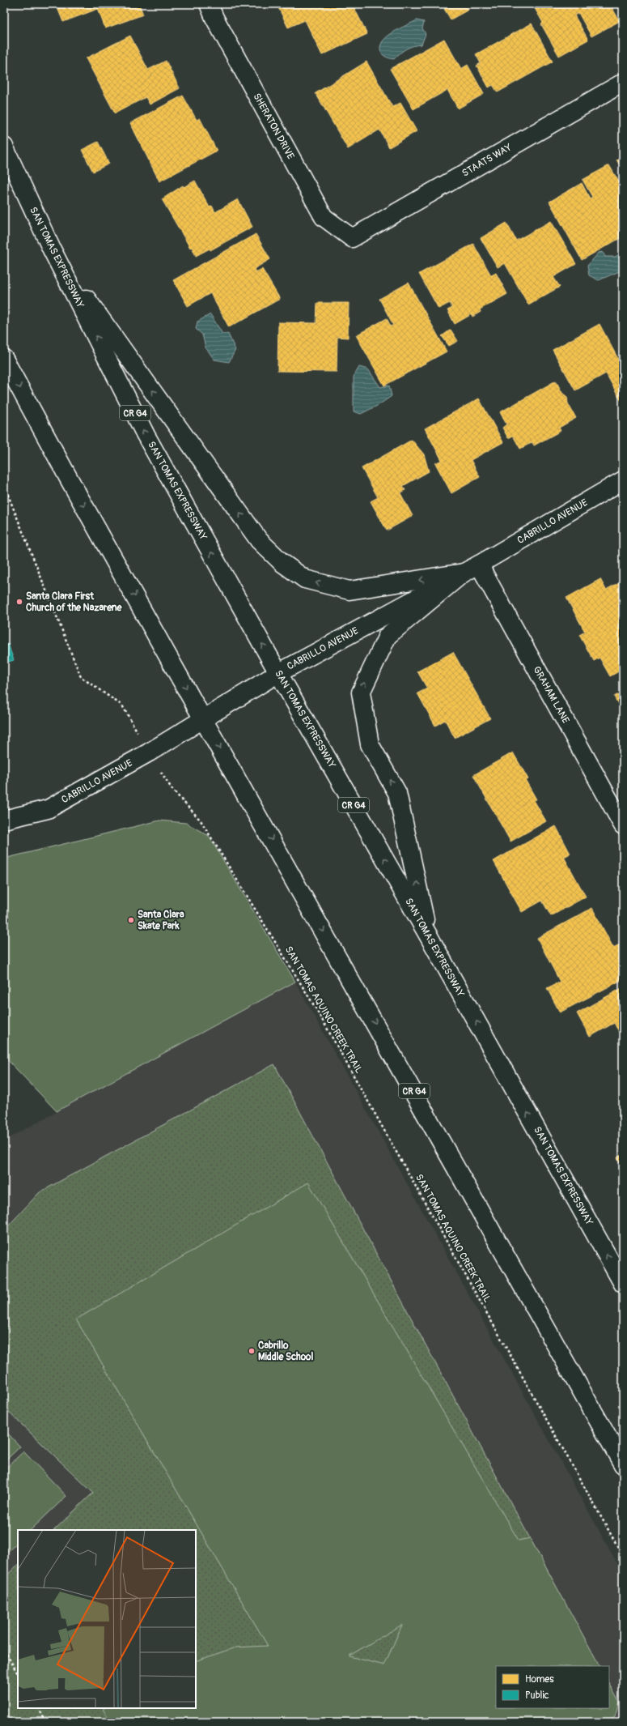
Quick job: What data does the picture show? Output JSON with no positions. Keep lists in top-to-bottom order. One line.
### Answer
{"streets":{"main road":["SHERATON DRIVE","STAATS WAY","SAN TOMAS EXPRESSWAY","CR G4","CABRILLO AVENUE","GRAHAM LANE"],"path":["SAN TOMAS AQUINO CREEK TRAIL"]},"crossings":[["SHERATON DRIVE","STAATS WAY"],["SAN TOMAS EXPRESSWAY","CABRILLO AVENUE"],["CR G4","CABRILLO AVENUE"],["CABRILLO AVENUE","GRAHAM LANE"],["CABRILLO AVENUE","SAN TOMAS AQUINO CREEK TRAIL"]],"places":["Santa Clara First Church of the Nazarene","Santa Clara Skate Park","Cabrillo Middle School"],"legend":["Homes","Public"]}
